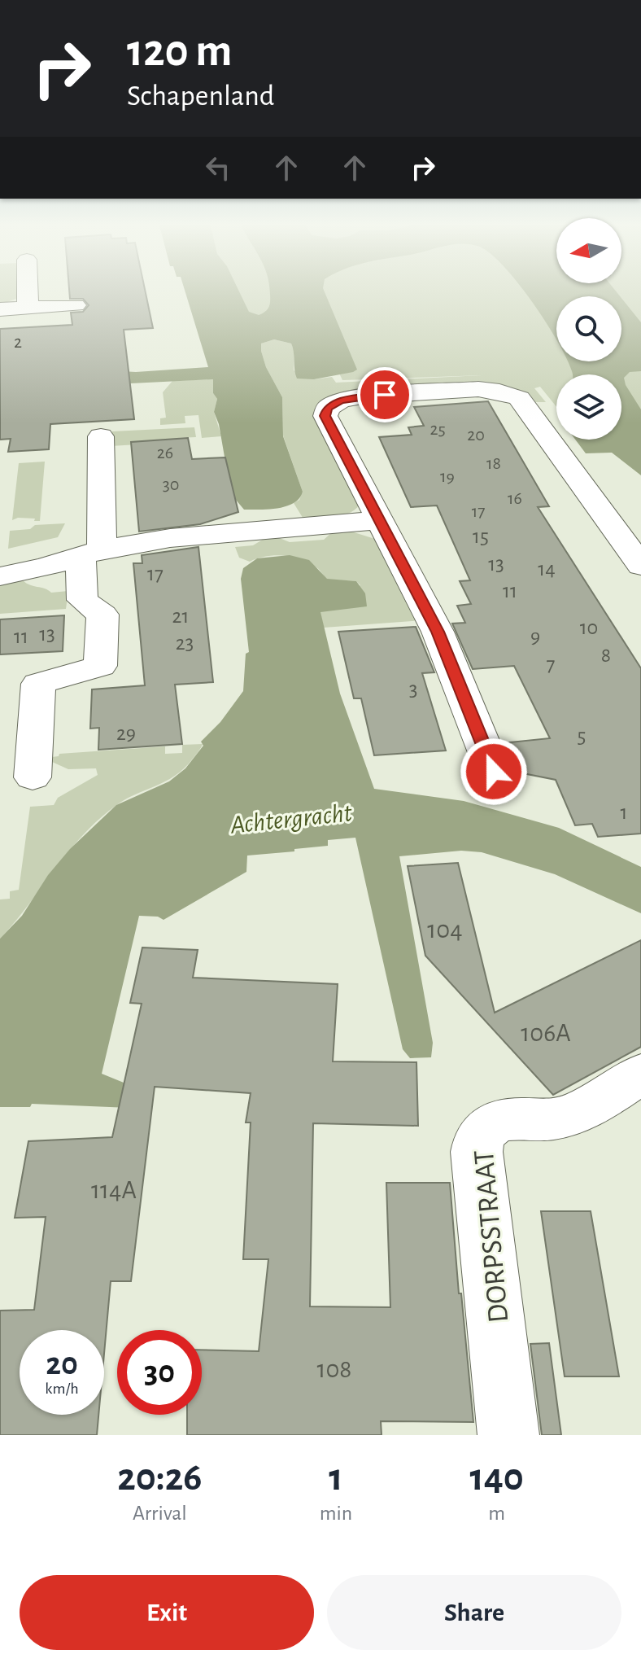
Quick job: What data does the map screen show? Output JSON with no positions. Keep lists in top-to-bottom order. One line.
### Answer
{"streets":{"street":["DORPSSTRAAT"]},"water":["Achtergracht"],"house_numbers":["2","25","20","26","18","19","30","16","17","15","13","14","17","11","21","10","13","11","9","23","8","7","3","29","5","1","104","106A","114A","108"],"north":"left","page":{"turn":["120 m","Schapenland"],"speed":"20 km/h","limit":"30","eta":["20:26","Arrival","1","min","140","m"],"buttons":["Exit","Share"]}}
